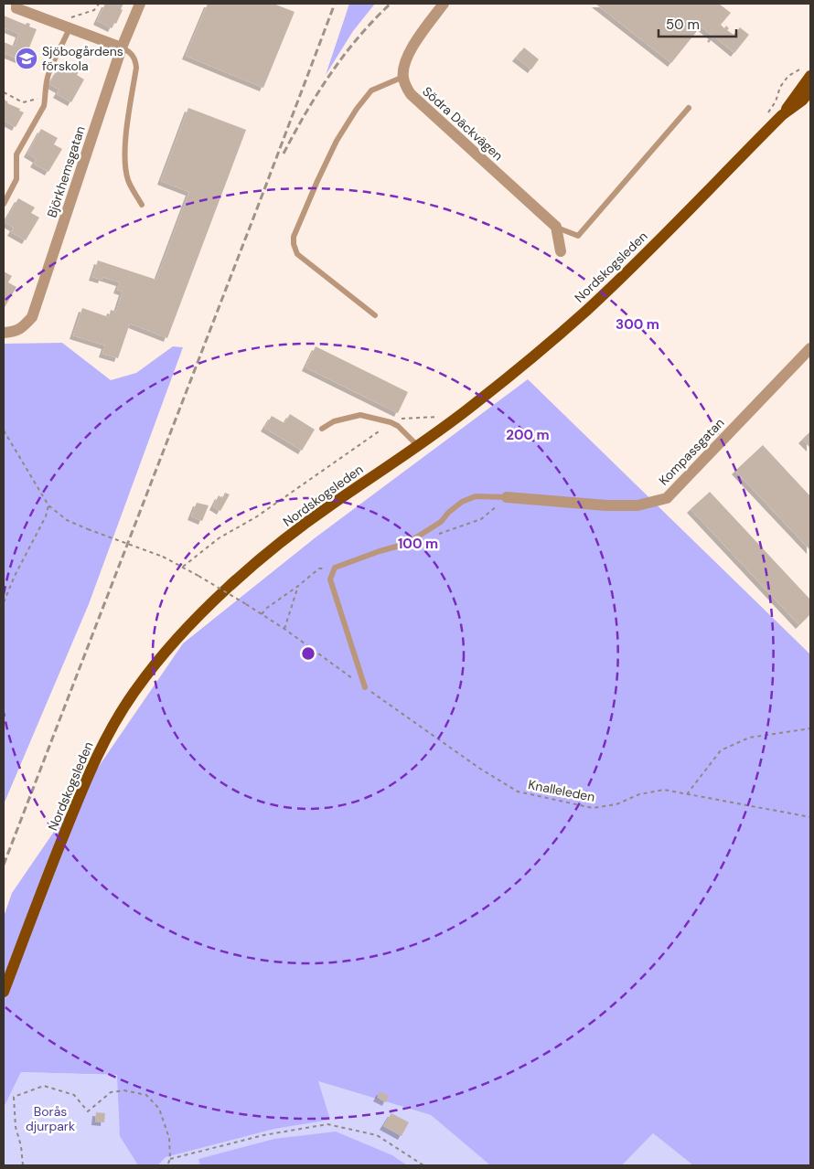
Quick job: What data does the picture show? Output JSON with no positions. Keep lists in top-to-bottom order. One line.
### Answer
{"streets":{"main road":["Nordskogsleden"],"street":["Södra Däckvägen","Björkhemsgatan","Kompassgatan"],"path":["Knalleleden"]},"parks":["Borås djurpark"],"places":{"school or university":["Sjöbogårdens förskola"]},"scale_bar":"50 m","rings":["300 m","200 m","100 m"]}
